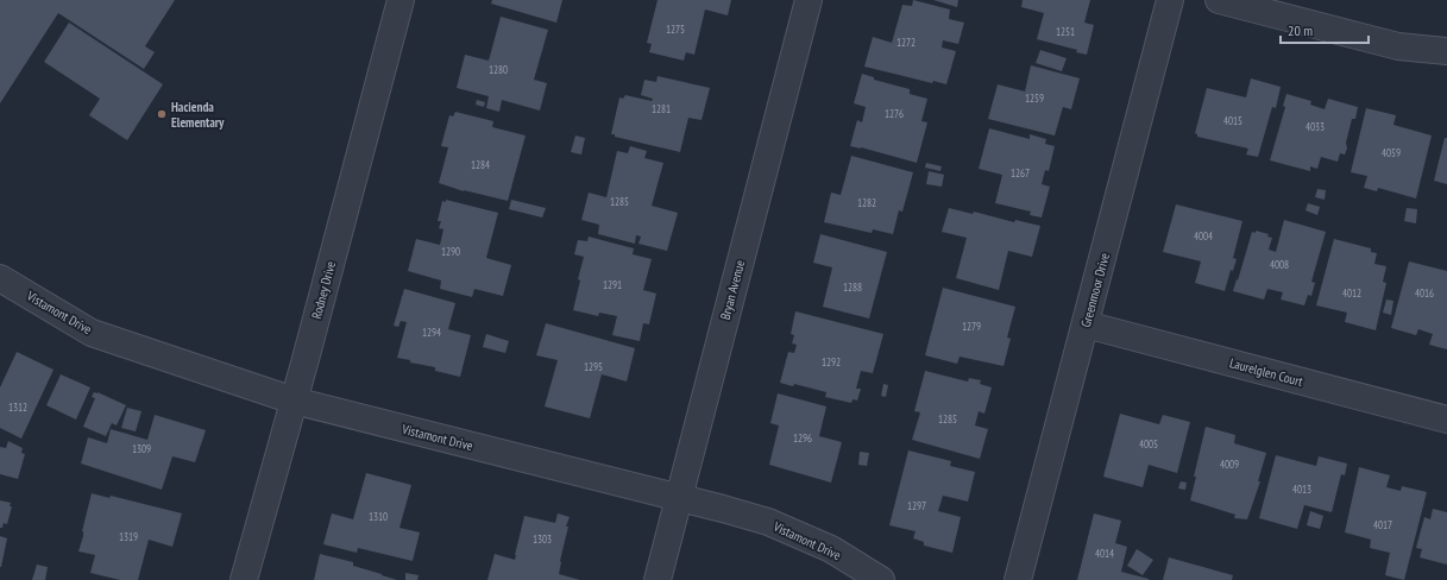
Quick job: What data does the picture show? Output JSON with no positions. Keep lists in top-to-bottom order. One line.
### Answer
{"streets":{"street":["Rodney Drive","Bryan Avenue","Greenmoor Drive","Vistamont Drive","Laurelglen Court"]},"crossings":[["Rodney Drive","Vistamont Drive"],["Bryan Avenue","Vistamont Drive"],["Greenmoor Drive","Laurelglen Court"]],"places":["Hacienda Elementary"],"house_numbers":["1275","1251","1272","1280","1259","1281","1276","4015","4033","4059","1284","1267","1285","1282","4004","1290","4008","1291","1288","4012","4016","1279","1294","1292","1295","1312","1285","1296","4005","1309","4009","4013","1297","1310","4017","1319","1303","4014"],"scale_bar":"20 m"}
